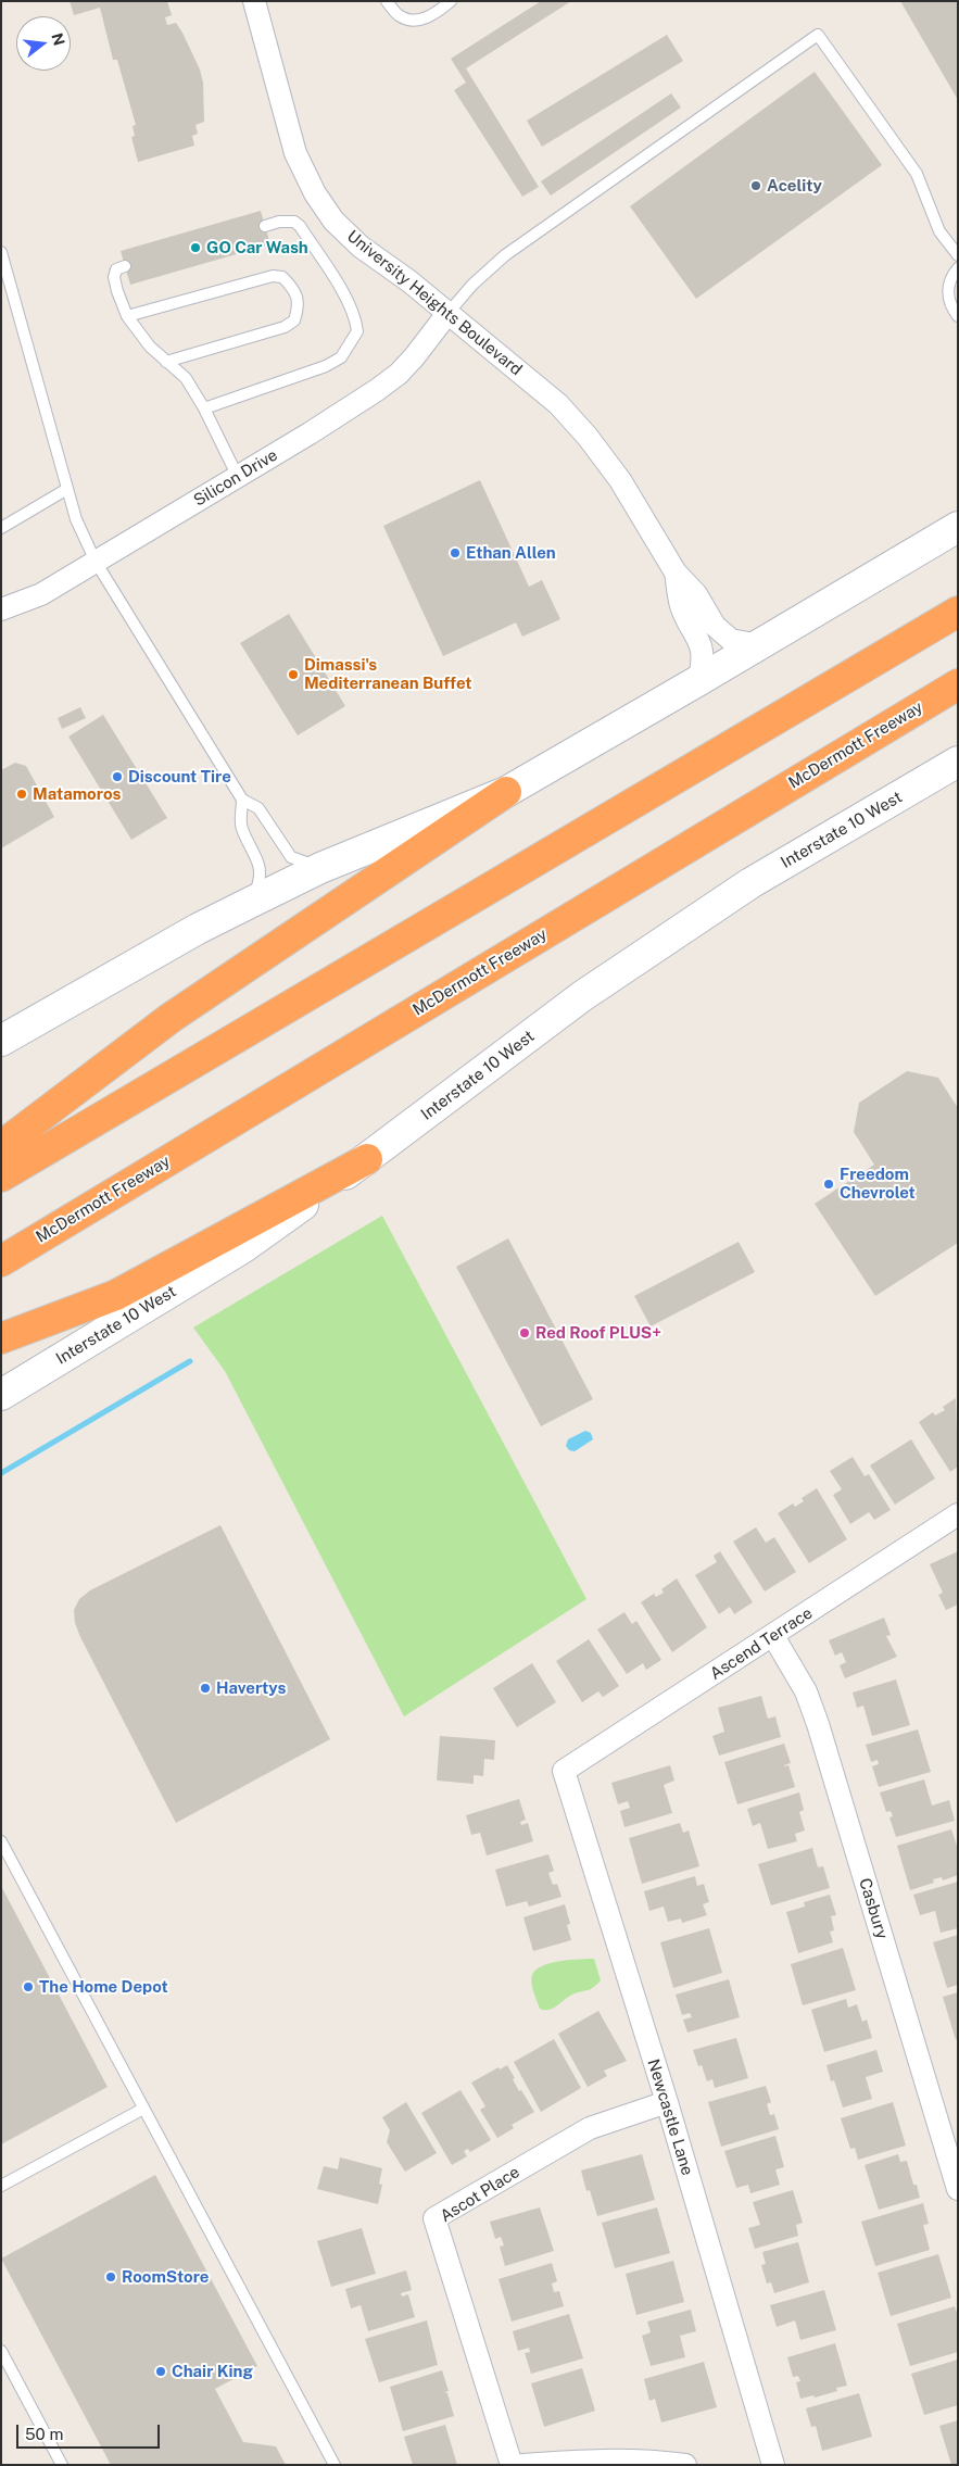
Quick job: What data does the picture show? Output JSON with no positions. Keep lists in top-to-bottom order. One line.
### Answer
{"streets":{"highway":["McDermott Freeway"],"main road":["Interstate 10 West"],"street":["University Heights Boulevard","Silicon Drive","Ascend Terrace","Casbury","Newcastle Lane","Ascot Place"]},"crossings":[["University Heights Boulevard","Silicon Drive"],["Ascend Terrace","Casbury"],["Ascend Terrace","Newcastle Lane"],["Newcastle Lane","Ascot Place"]],"places":["Acelity","GO Car Wash","Ethan Allen","Dimassi's Mediterranean Buffet","Discount Tire","Matamoros","Freedom Chevrolet","Red Roof PLUS+","Havertys","The Home Depot","RoomStore","Chair King"],"scale_bar":"50 m","north":"right"}
